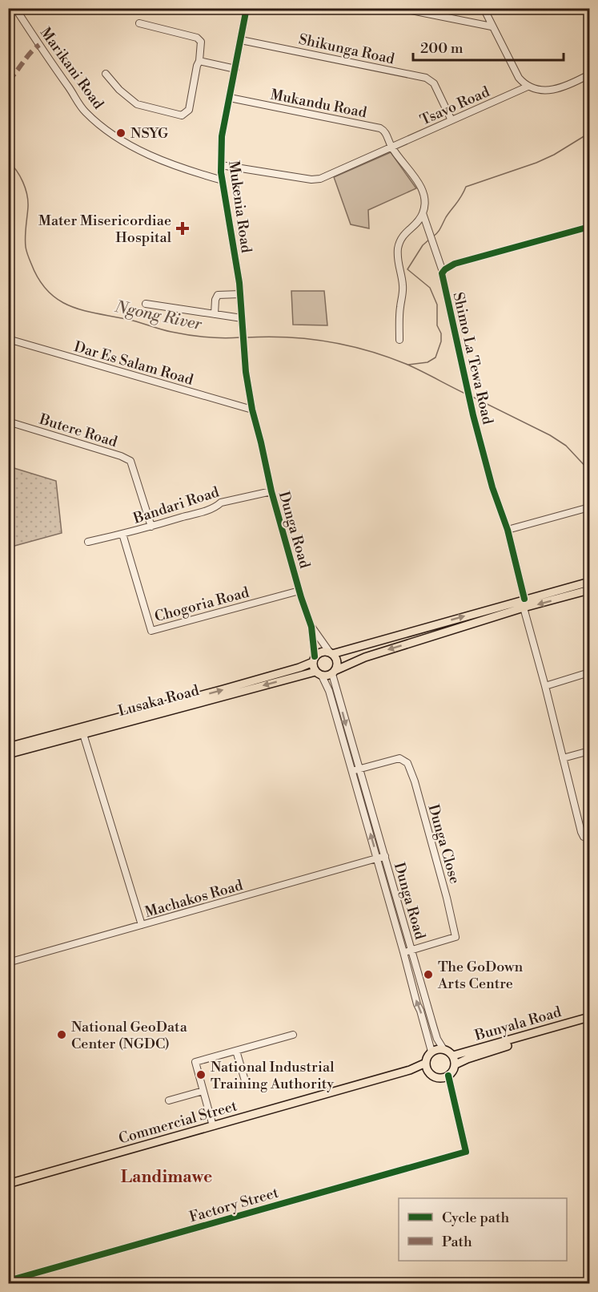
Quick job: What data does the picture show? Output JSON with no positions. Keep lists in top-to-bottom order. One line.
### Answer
{"streets":{"main road":["Lusaka Road","Bunyala Road","Commercial Street"],"street":["Shikunga Road","Marikani Road","Mukandu Road","Tsavo Road","Mukenia Road","Shimo La Tewa Road","Dar Es Salam Road","Butere Road","Bandari Road","Dunga Road","Chogoria Road","Dunga Close","Machakos Road","Factory Street"]},"crossings":[["Shikunga Road","Tsavo Road"],["Shikunga Road","Mukenia Road"],["Marikani Road","Mukenia Road"],["Mukandu Road","Tsavo Road"],["Mukandu Road","Mukenia Road"],["Mukandu Road","Shimo La Tewa Road"],["Tsavo Road","Mukenia Road"],["Mukenia Road","Dar Es Salam Road"],["Mukenia Road","Dunga Road"],["Dar Es Salam Road","Dunga Road"],["Butere Road","Bandari Road"],["Bandari Road","Dunga Road"],["Bandari Road","Chogoria Road"],["Dunga Road","Chogoria Road"],["Dunga Road","Lusaka Road"],["Dunga Road","Dunga Close"],["Dunga Road","Machakos Road"],["Dunga Road","Bunyala Road"],["Dunga Road","Commercial Street"],["Dunga Road","Factory Street"],["Bunyala Road","Commercial Street"],["Bunyala Road","Factory Street"],["Commercial Street","Factory Street"]],"districts":["Landimawe"],"water":["Ngong River"],"places":{"other":["NSYG","The GoDown Arts Centre","National GeoData Center (NGDC)","National Industrial Training Authority"],"health":["Mater Misericordiae Hospital"]},"legend":["Cycle path","Path"],"scale_bar":"200 m"}
